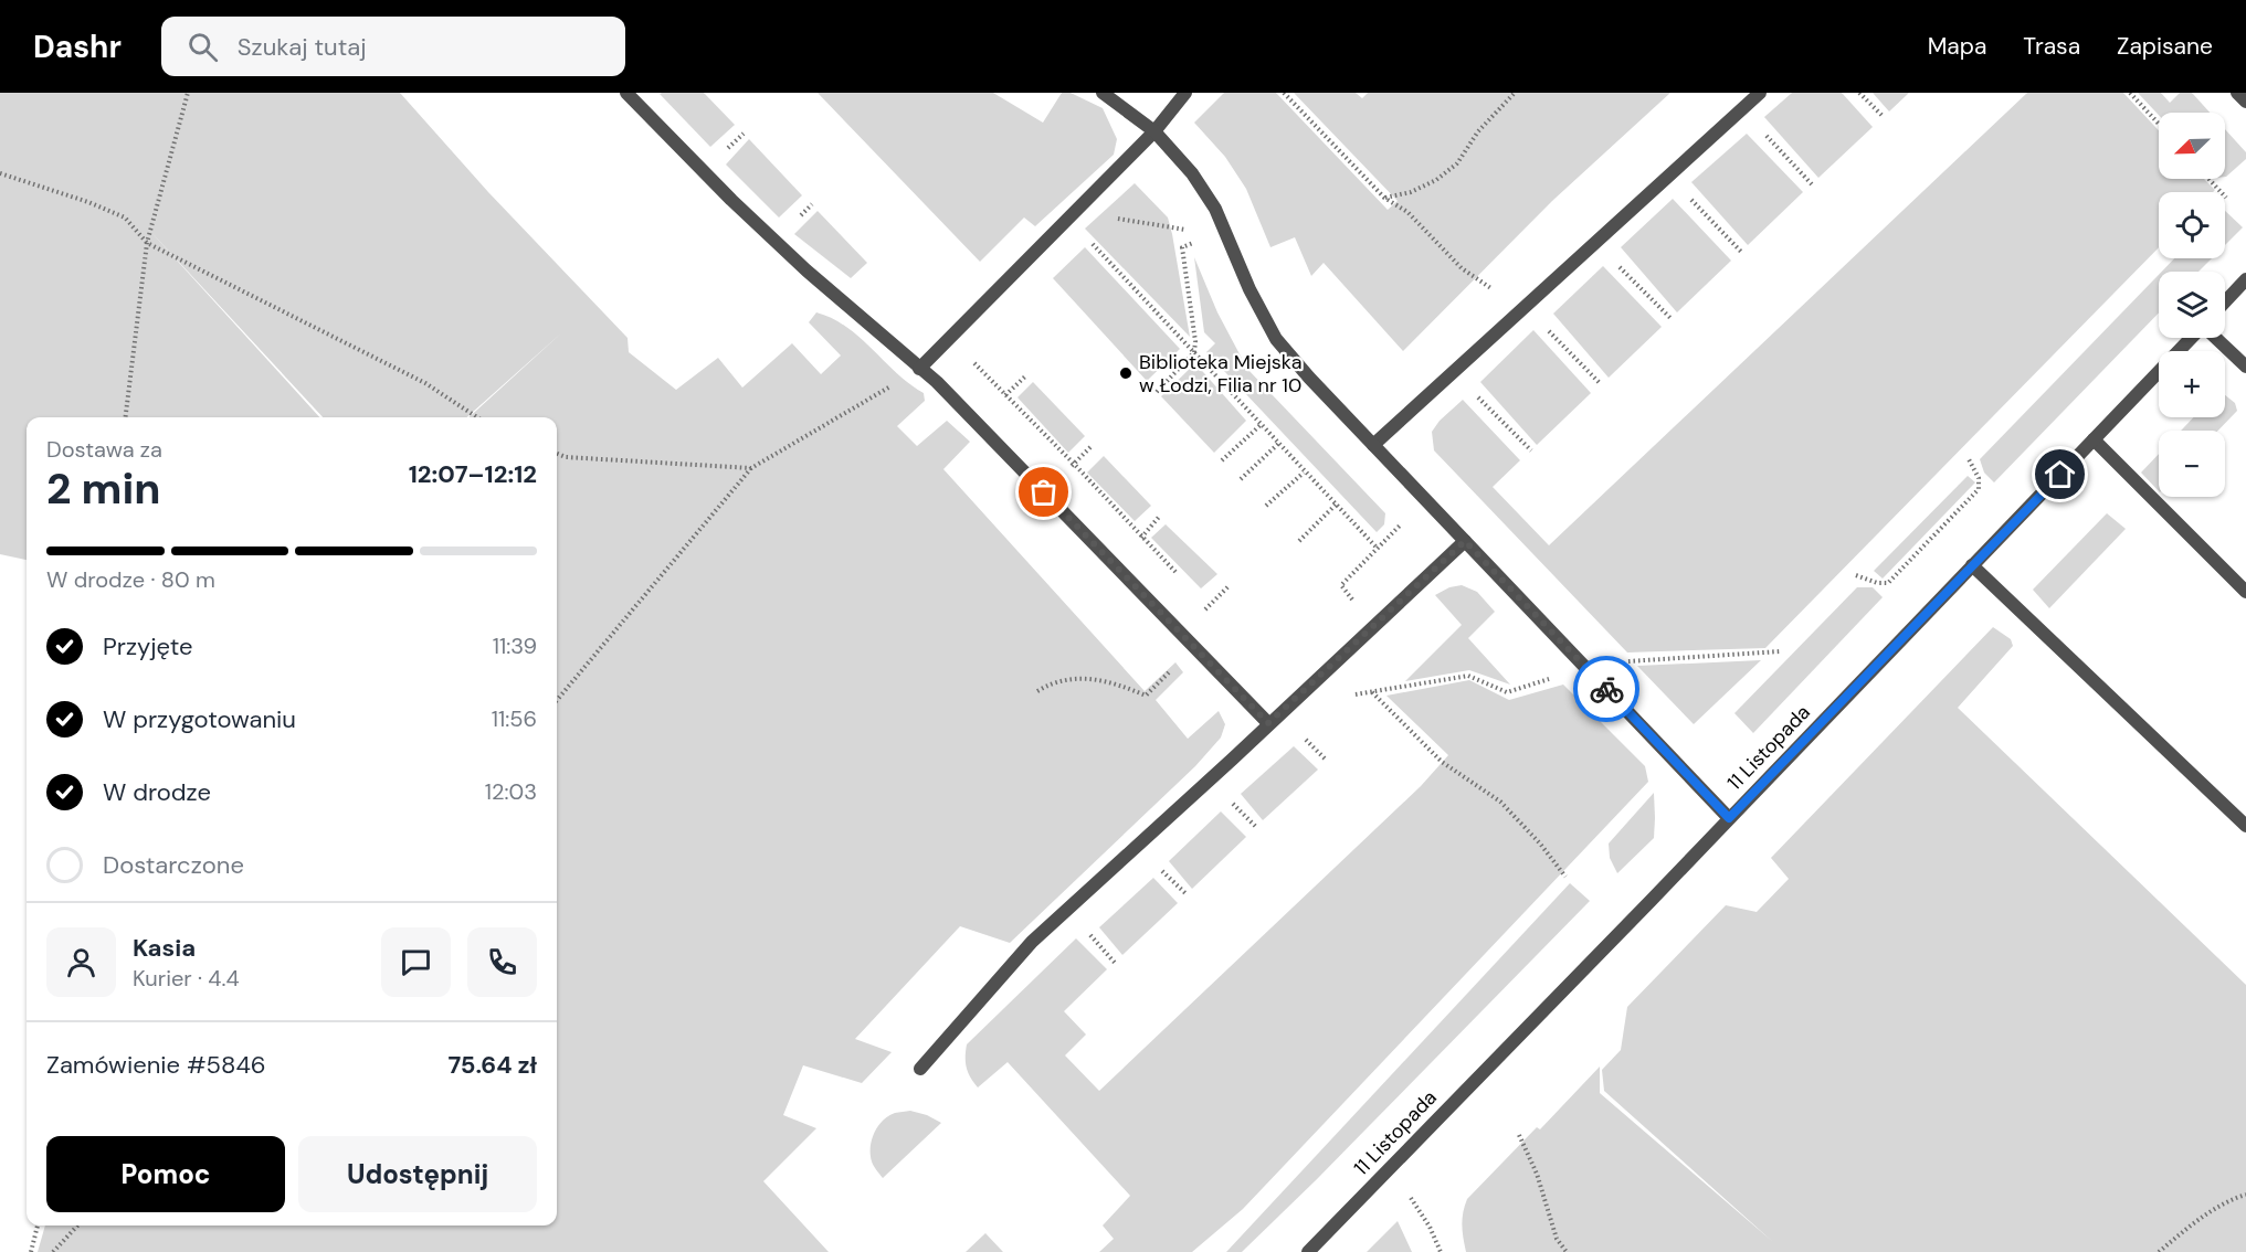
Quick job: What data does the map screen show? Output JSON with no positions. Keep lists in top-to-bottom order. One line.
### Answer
{"streets":{"street":["11 Listopada"]},"places":["Biblioteka Miejska w Łodzi, Filia nr 10"],"north":"bottom left","page":{"header":"Dashr","search":"Szukaj tutaj","nav":["Mapa","Trasa","Zapisane"],"map_buttons":["+","−"],"heading":["2 min","Dostawa za","12:07–12:12"],"panel":["Kasia","Kurier · 4.4","Zamówienie #5846","75.64 zł"],"bar":"W drodze · 80 m","list":[["Przyjęte","11:39"],["W przygotowaniu","11:56"],["W drodze","12:03"],"Dostarczone"],"buttons":["Pomoc","Udostępnij"]}}
